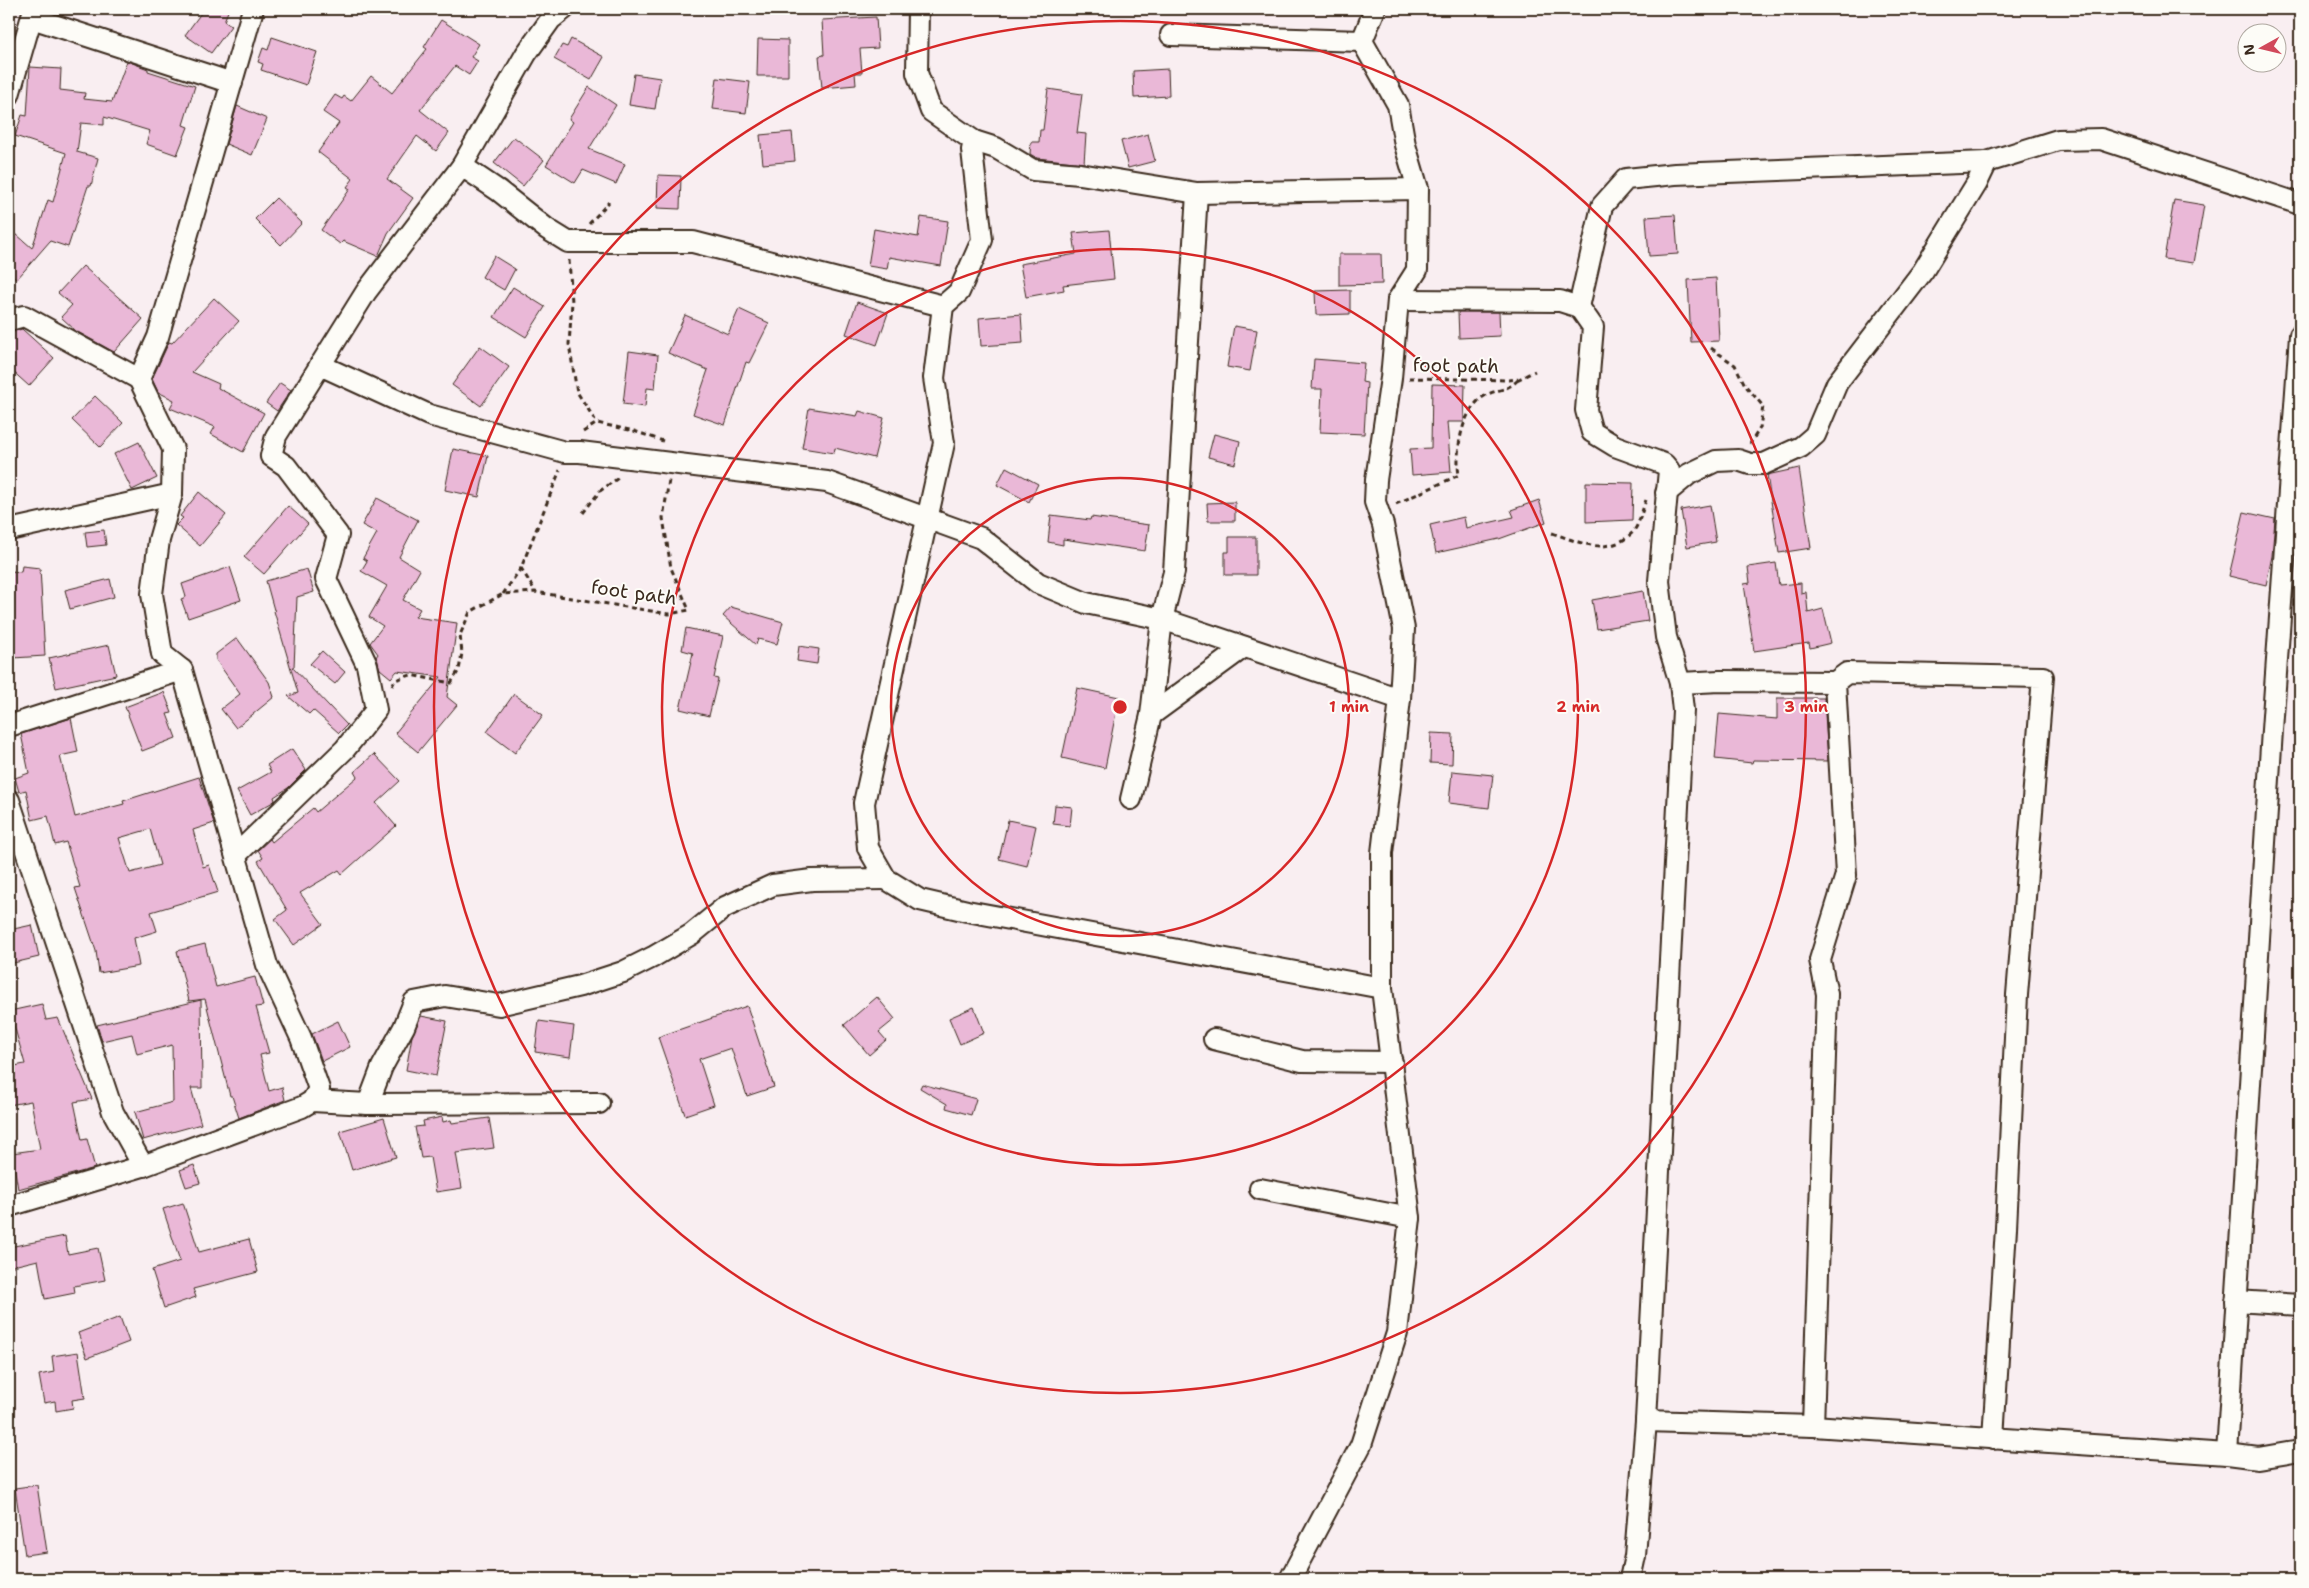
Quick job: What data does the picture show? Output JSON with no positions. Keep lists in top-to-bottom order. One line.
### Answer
{"streets":{"path":["foot path"]},"north":"left","rings":["1 min","2 min","3 min"]}
